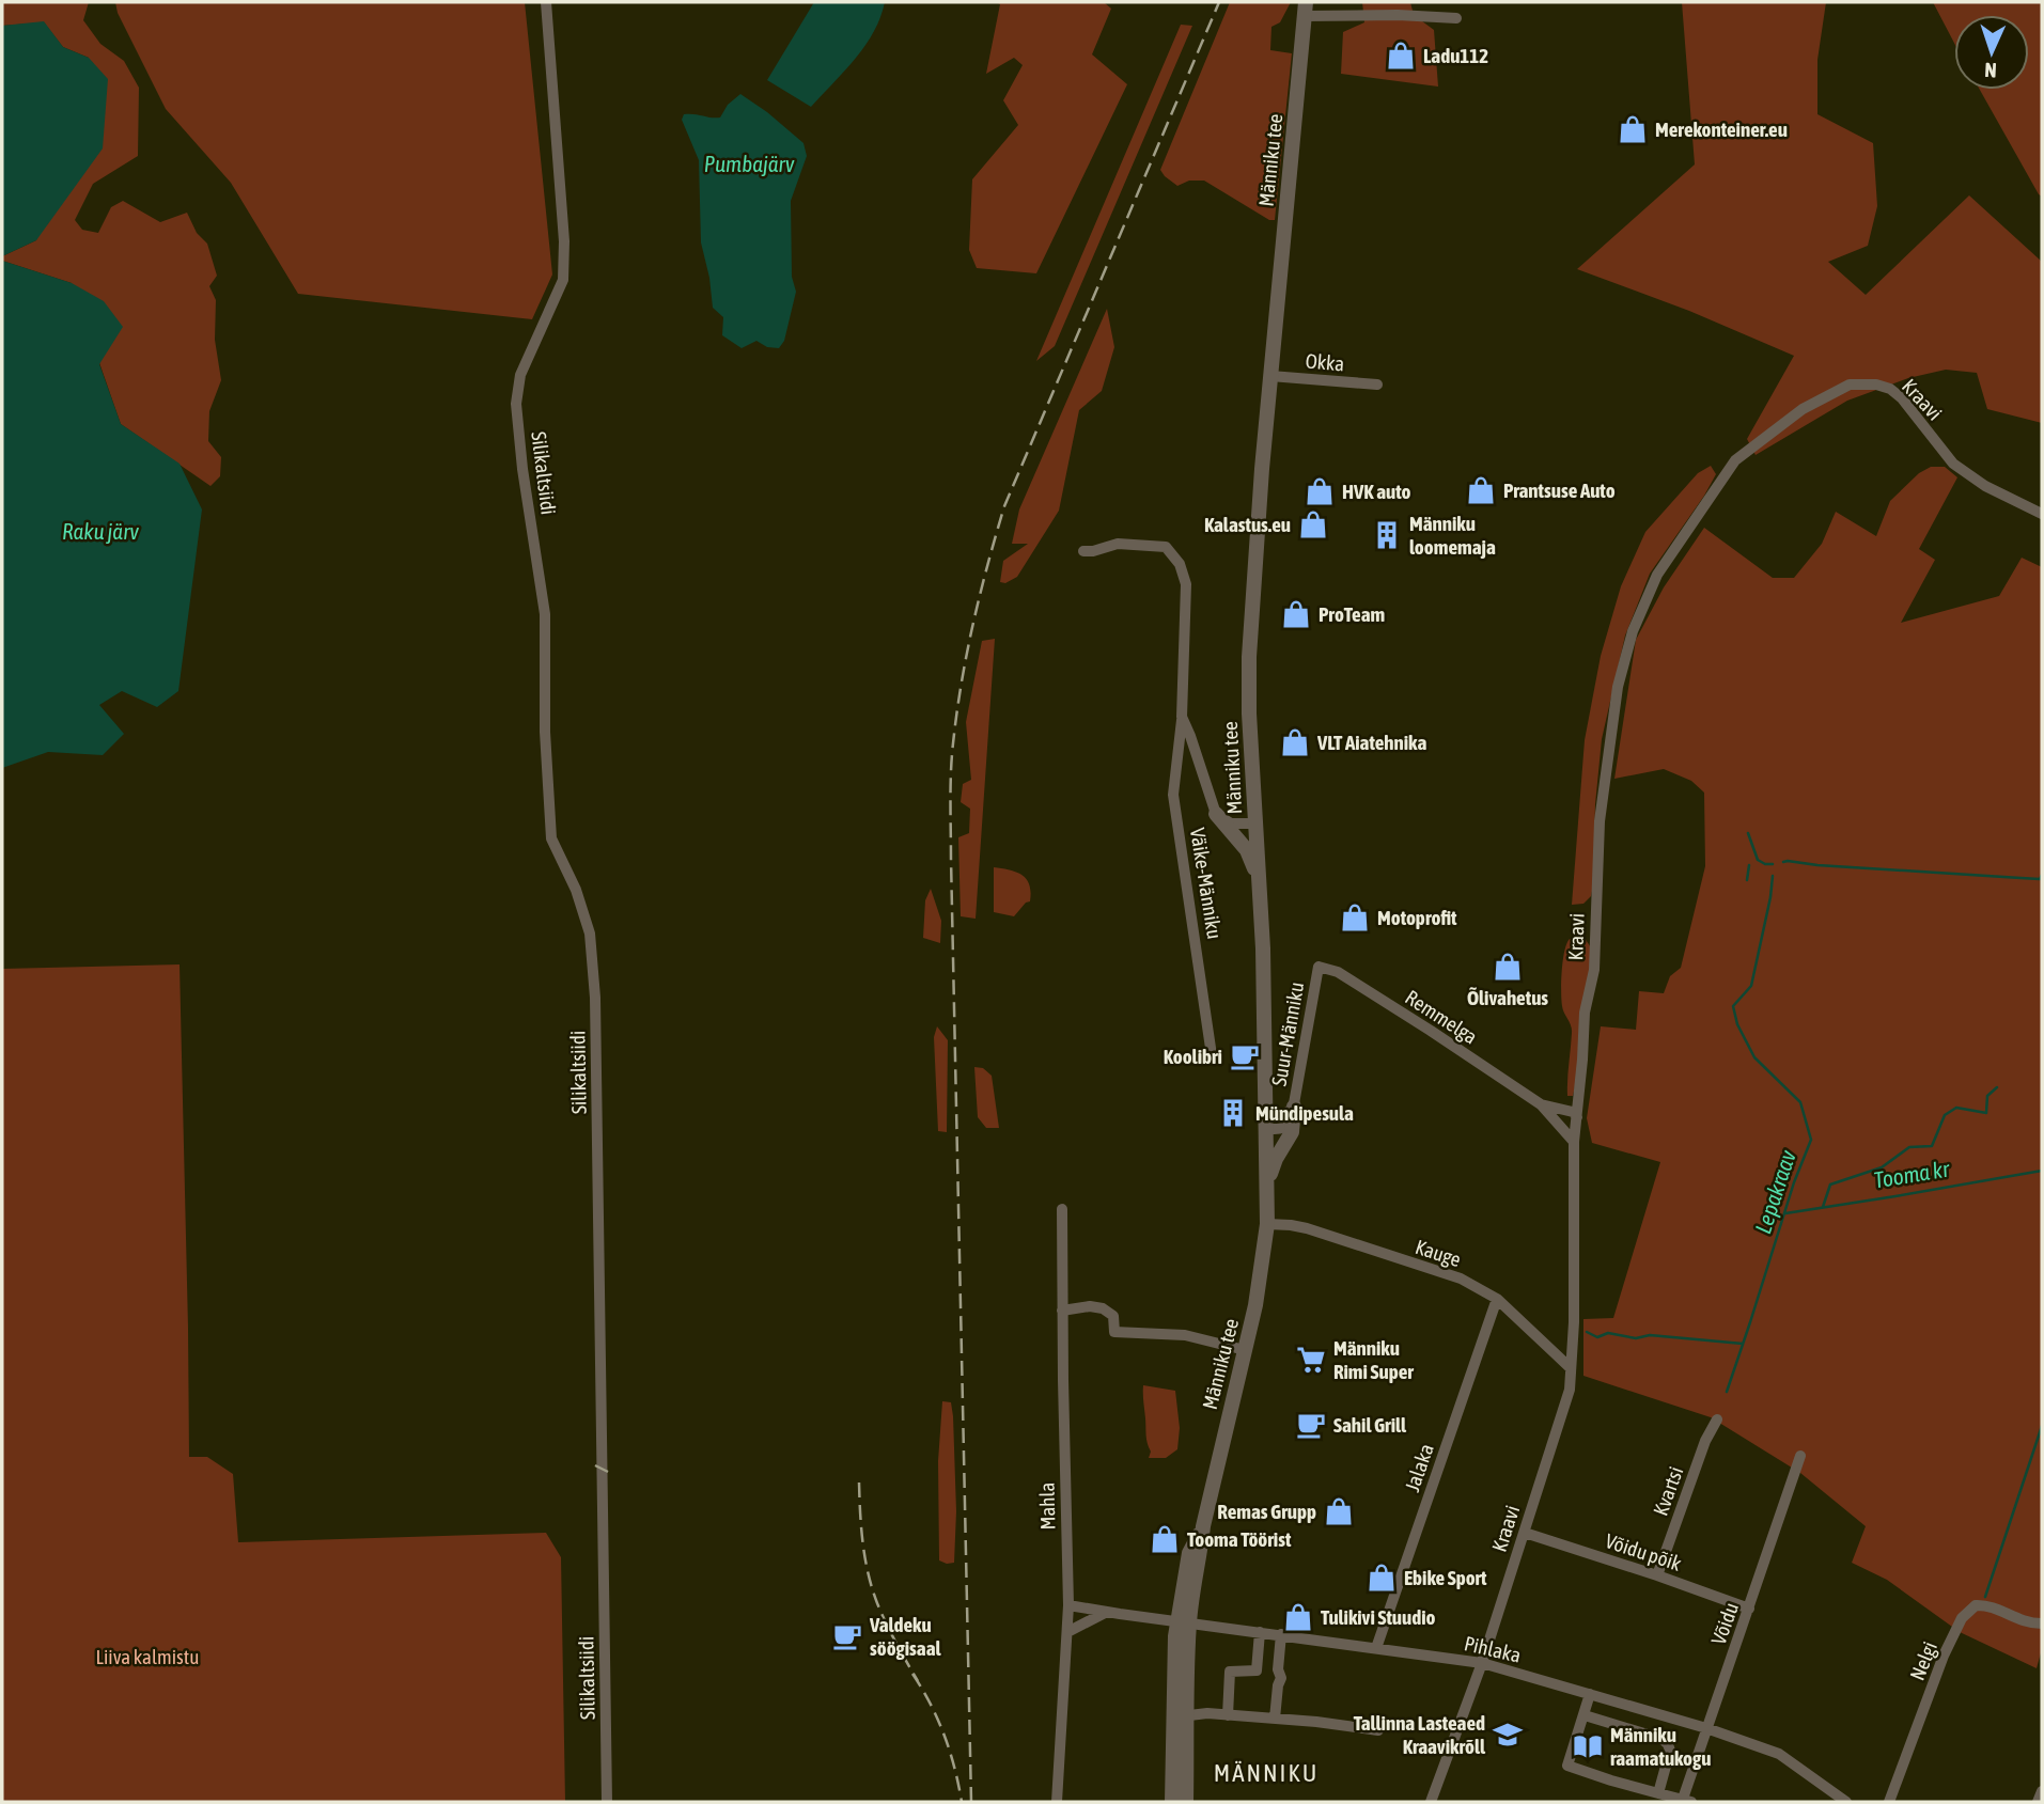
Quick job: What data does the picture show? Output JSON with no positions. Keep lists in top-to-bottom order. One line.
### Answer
{"streets":{"street":["Männiku tee","Okka","Kraavi","Silikaltsiidi","Väike-Männiku","Remmelga","Suur-Männiku","Kauge","Jalaka","Kvartsi","Mahla","Võidu põik","Võidu","Pihlaka","Nelgi"]},"crossings":[["Männiku tee","Okka"],["Männiku tee","Väike-Männiku"],["Männiku tee","Suur-Männiku"],["Männiku tee","Kauge"],["Männiku tee","Pihlaka"],["Kraavi","Remmelga"],["Kraavi","Kauge"],["Kraavi","Võidu põik"],["Kraavi","Pihlaka"],["Remmelga","Suur-Männiku"],["Kauge","Jalaka"],["Jalaka","Pihlaka"],["Kvartsi","Võidu põik"],["Mahla","Pihlaka"],["Võidu põik","Võidu"],["Võidu","Pihlaka"]],"districts":["MÄNNIKU"],"water":["Pumbajärv","Raku järv","Tooma kr","Lepakraav"],"parks":["Liiva kalmistu"],"places":{"shop":["Ladu112","Merekonteiner.eu","Prantsuse Auto","HVK auto","Kalastus.eu","ProTeam","VLT Aiatehnika","Motoprofit","Õlivahetus","Remas Grupp","Tooma Töörist","Ebike Sport","Tulikivi Stuudio"],"building":["Männiku loomemaja","Mündipesula"],"cafe":["Koolibri","Sahil Grill","Valdeku söögisaal"],"supermarket":["Männiku Rimi Super"],"school or university":["Tallinna Lasteaed Kraavikrõll"],"library":["Männiku raamatukogu"]},"north":"bottom"}
